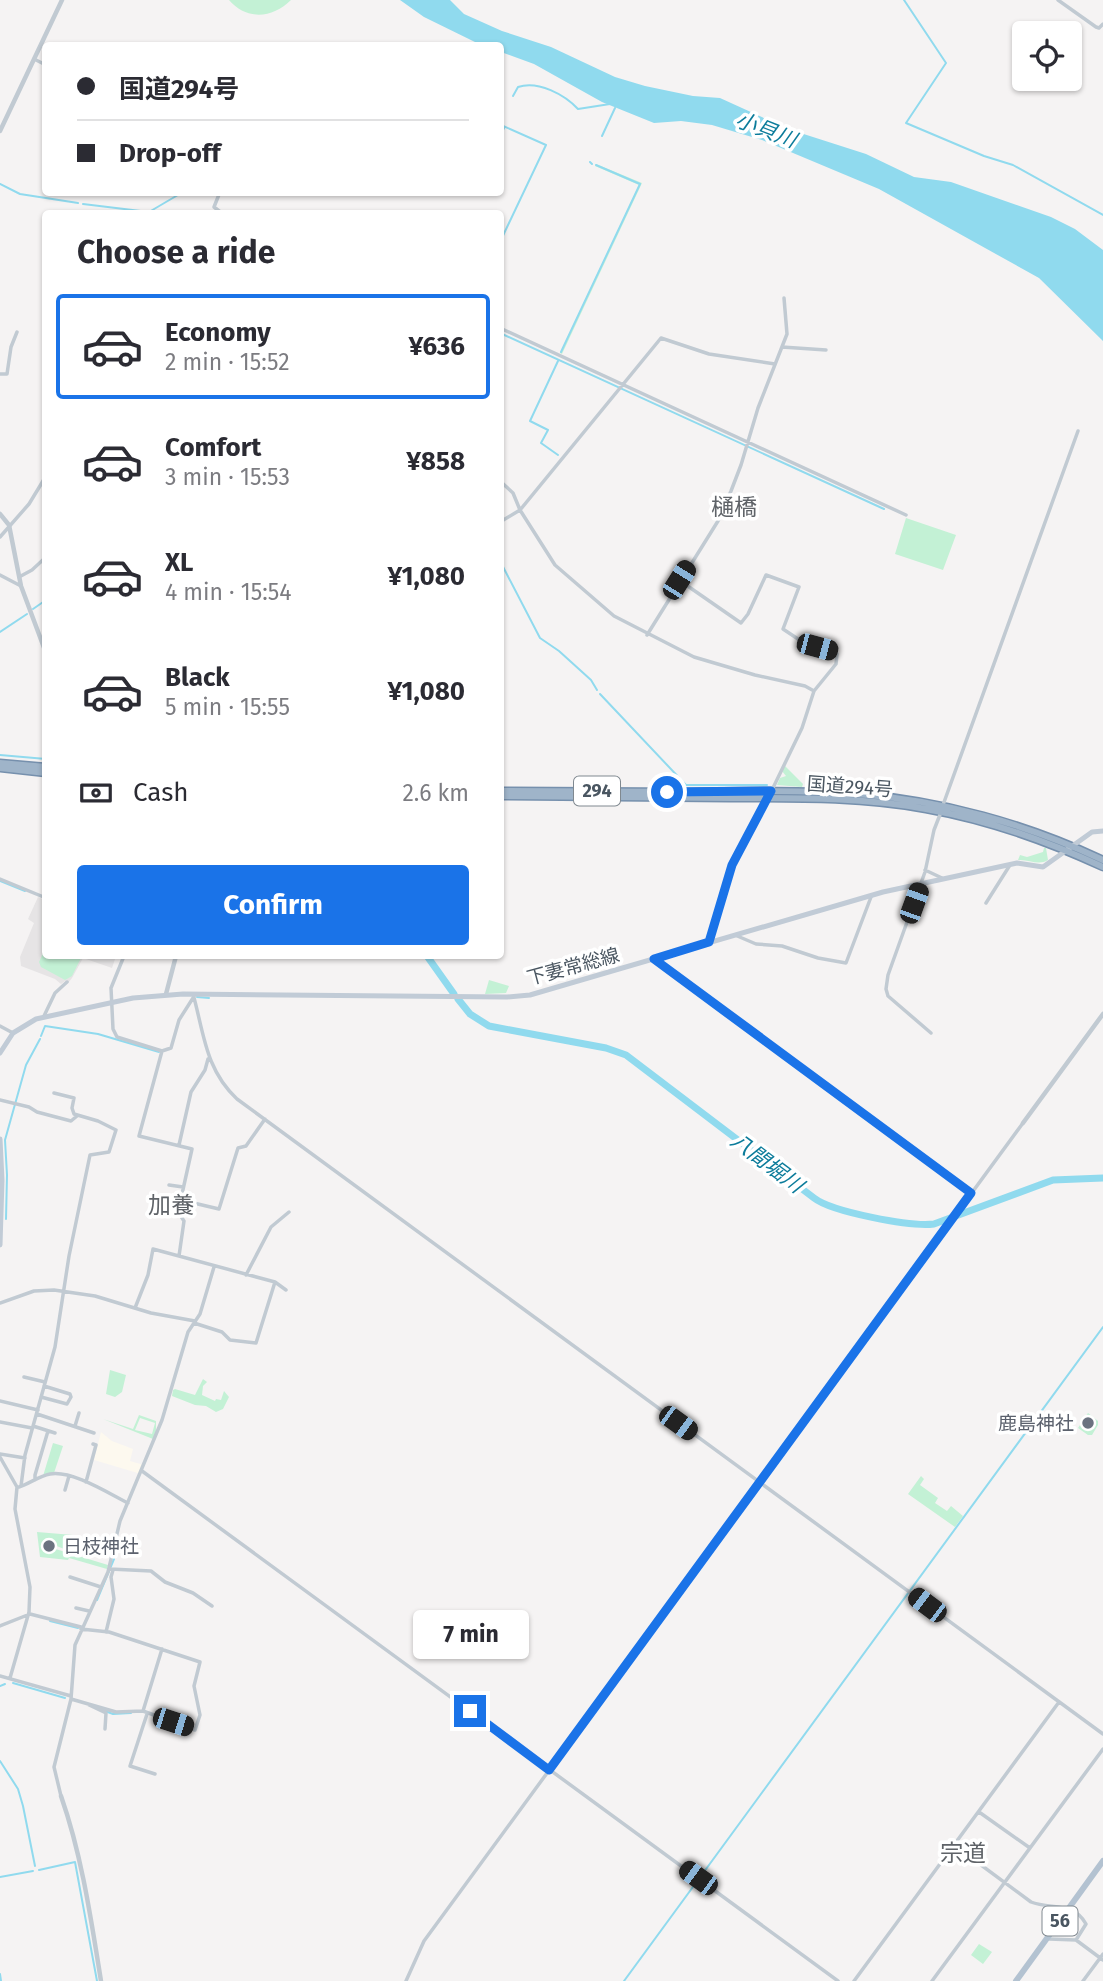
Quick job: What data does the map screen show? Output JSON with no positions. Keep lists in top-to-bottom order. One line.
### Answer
{"streets":{"highway":["国道294号","294"],"main road":["下妻常総線","56"]},"crossings":[["国道294号","下妻常総線"]],"districts":["樋橋","加養","宗道"],"water":["小貝川","八間堀川"],"places":["鹿島神社","日枝神社"],"page":{"banner":["国道294号","Drop-off"],"heading":"Choose a ride","list":[{"name":"Economy","note":"2 min · 15:52","value":"¥636"},{"name":"Comfort","note":"3 min · 15:53","value":"¥858"},{"name":"XL","note":"4 min · 15:54","value":"¥1,080"},{"name":"Black","note":"5 min · 15:55","value":"¥1,080"}],"pay":["Cash","2.6 km"],"buttons":"Confirm","bubble":"7 min"}}
